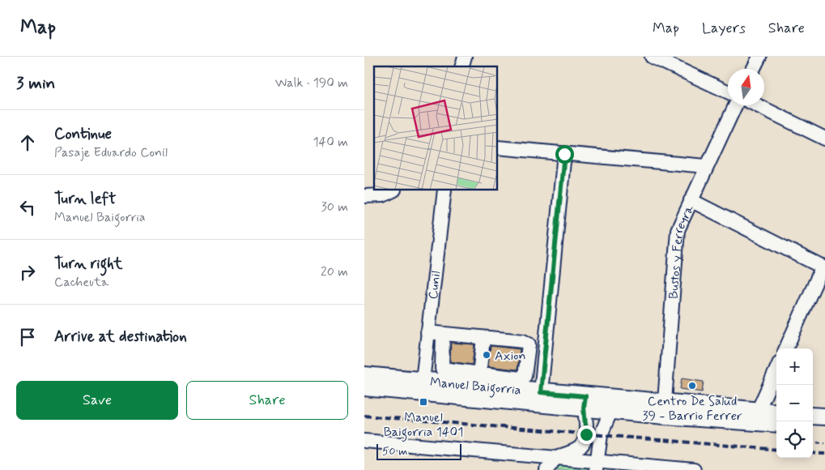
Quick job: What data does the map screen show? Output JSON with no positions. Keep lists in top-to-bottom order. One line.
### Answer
{"streets":{"main road":["Manuel Baigorria"],"street":["Bustos y Ferreyra","Cunil"]},"crossings":[["Bustos y Ferreyra","Manuel Baigorria"],["Cunil","Manuel Baigorria"]],"places":{"other":["Axion","Centro De Salud 39 - Barrio Ferrer"],"transit":["Manuel Baigorria 1401"]},"scale_bar":"50 m","north":"top","page":{"header":"Map","nav":["Map","Layers","Share"],"heading":["3 min","Walk · 190 m"],"list":[["Continue","Pasaje Eduardo Conil","140 m"],["Turn left","Manuel Baigorria","30 m"],["Turn right","Cacheuta","20 m"],"Arrive at destination"],"map_buttons":["+","−"],"buttons":["Save","Share"],"scale":"50 m"}}
